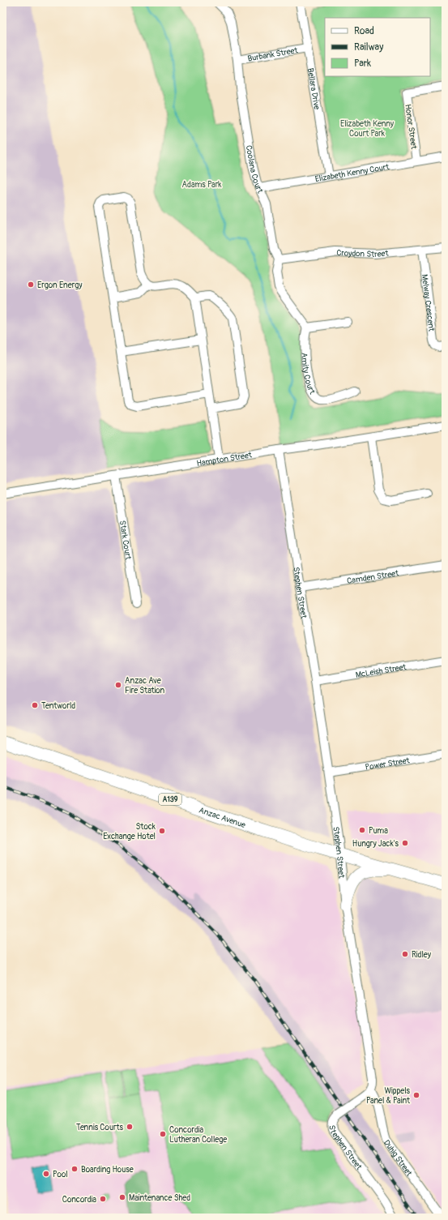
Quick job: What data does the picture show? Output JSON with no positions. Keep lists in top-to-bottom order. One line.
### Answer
{"streets":{"highway":["A139","Anzac Avenue"],"street":["Burbank Street","Bellara Drive","Honor Street","Coolana Court","Elizabeth Kenny Court","Croydon Street","Melway Crescent","Amity Court","Hampton Street","Stark Court","Camden Street","Stephen Street","McLeish Street","Power Street","Duhig Street"]},"crossings":[["Burbank Street","Bellara Drive"],["Burbank Street","Coolana Court"],["Bellara Drive","Elizabeth Kenny Court"],["Honor Street","Elizabeth Kenny Court"],["Coolana Court","Elizabeth Kenny Court"],["Coolana Court","Croydon Street"],["Coolana Court","Amity Court"],["Croydon Street","Melway Crescent"],["Hampton Street","Stark Court"],["Hampton Street","Stephen Street"],["Camden Street","Stephen Street"],["Stephen Street","McLeish Street"],["Stephen Street","Power Street"],["Stephen Street","Anzac Avenue"],["Stephen Street","Duhig Street"]],"parks":["Elizabeth Kenny Court Park","Adams Park"],"places":["Ergon Energy","Anzac Ave Fire Station","Tentworld","Puma","Stock Exchange Hotel","Hungry Jack's","Ridley","Wippels Panel & Paint","Tennis Courts","Concordia Lutheran College","Boarding House","Pool","Maintenance Shed","Concordia"],"legend":["Road","Railway","Park"]}
